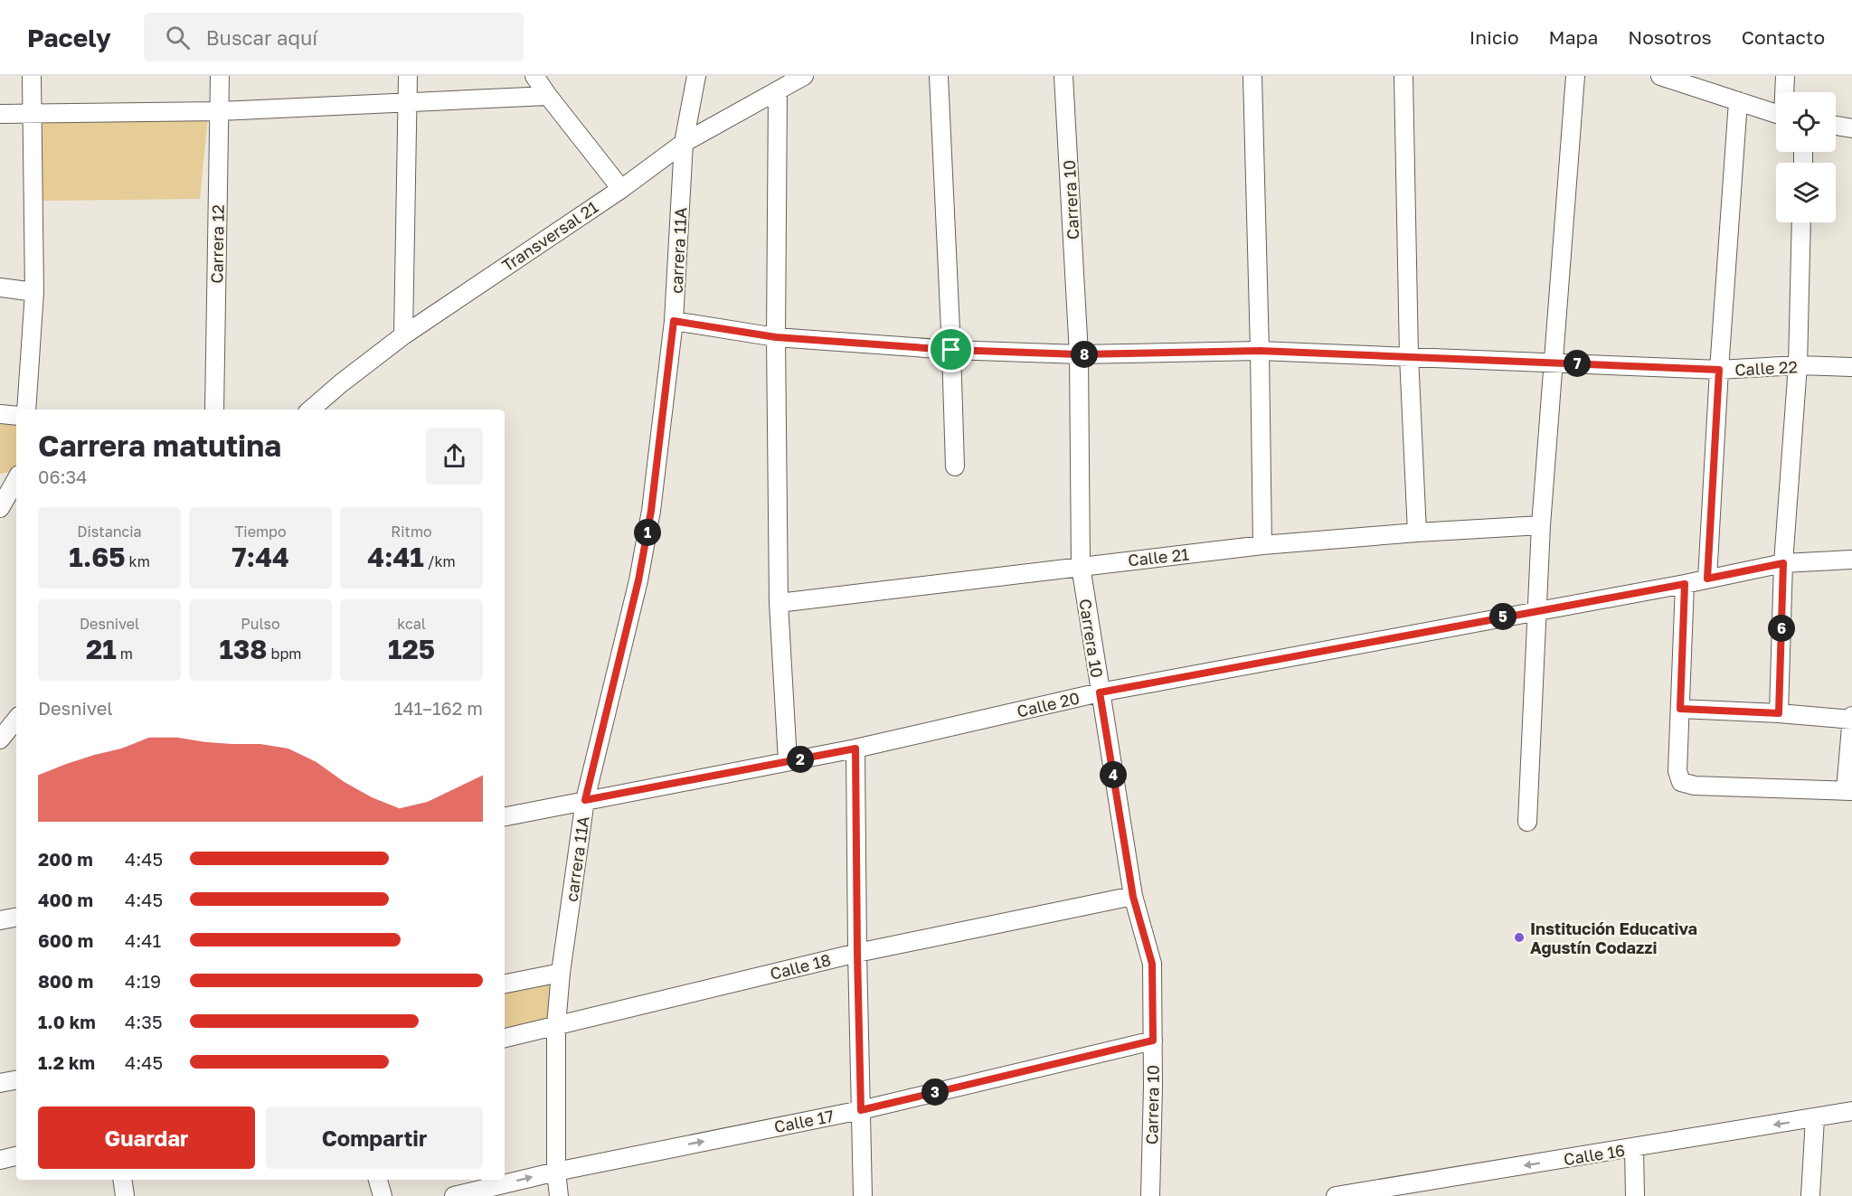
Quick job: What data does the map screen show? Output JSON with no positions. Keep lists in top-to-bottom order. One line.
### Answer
{"streets":{"street":["Carrera 10","Transversal 21","Carrera 12","carrera 11A","Calle 22","Calle 21","Calle 20","Calle 18","Calle 17","Calle 16"]},"crossings":[["Carrera 10","Calle 22"],["Carrera 10","Calle 21"],["Carrera 10","Calle 20"],["Carrera 10","Calle 18"],["Carrera 10","Calle 17"],["Transversal 21","carrera 11A"],["carrera 11A","Calle 22"],["carrera 11A","Calle 20"],["carrera 11A","Calle 18"],["carrera 11A","Calle 17"]],"one_way":["Calle 17","Calle 16"],"places":["Institución Educativa Agustín Codazzi"],"page":{"header":"Pacely","search":"Buscar aquí","nav":["Inicio","Mapa","Nosotros","Contacto"],"pins":["8","7","1","5","6","2","4","3"],"heading":["Carrera matutina","06:34"],"stats":[["Distancia","1.65 km"],["Tiempo","7:44"],["Ritmo","4:41 /km"],["Desnivel","21 m"],["Pulso","138 bpm"],["kcal","125"]],"chart":["Desnivel","141–162 m"],"list":[{"name":"200 m","note":"4:45"},{"name":"400 m","note":"4:45"},{"name":"600 m","note":"4:41"},{"name":"800 m","note":"4:19"},{"name":"1.0 km","note":"4:35"},{"name":"1.2 km","note":"4:45"}],"buttons":["Guardar","Compartir"]}}
